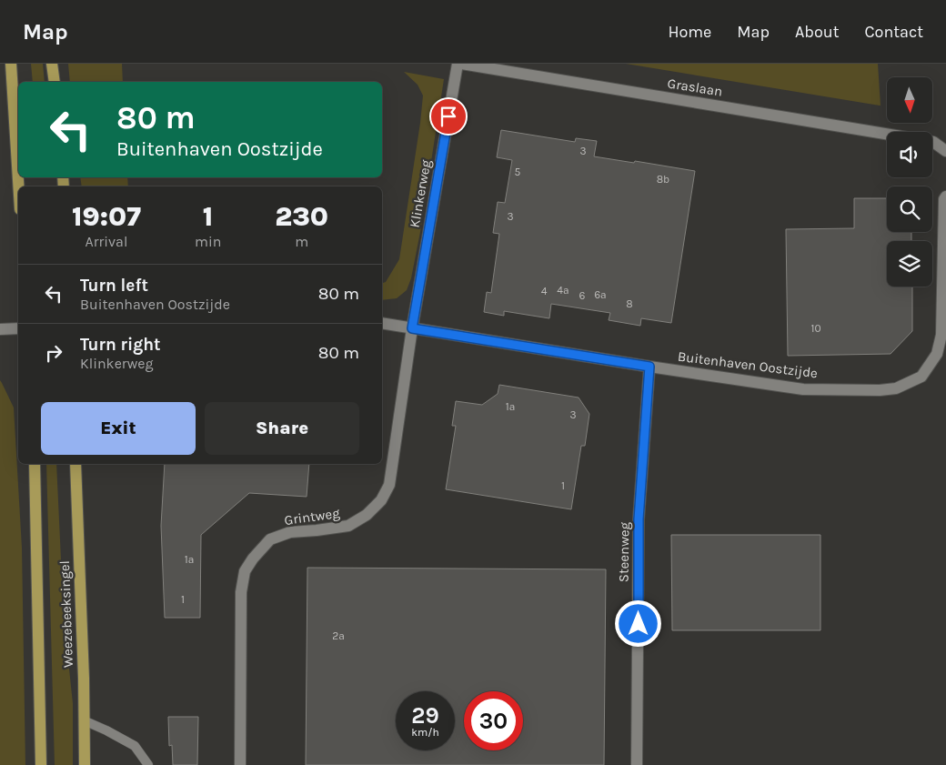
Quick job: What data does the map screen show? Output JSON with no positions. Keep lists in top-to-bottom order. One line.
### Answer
{"streets":{"main road":["Weezebeeksingel"],"street":["Graslaan","Klinkerweg","Buitenhaven Oostzijde","Grintweg","Steenweg"]},"crossings":[["Klinkerweg","Buitenhaven Oostzijde"],["Klinkerweg","Grintweg"],["Buitenhaven Oostzijde","Grintweg"],["Buitenhaven Oostzijde","Steenweg"]],"house_numbers":["3","5","8b","3","4a","4","6a","6","8","10","1a","3","1","1a","1","2a"],"north":"bottom","page":{"header":"Map","nav":["Home","Map","About","Contact"],"turn":["80 m","Buitenhaven Oostzijde"],"eta":["19:07","Arrival","1","min","230","m"],"list":[{"name":"Turn left","note":"Buitenhaven Oostzijde","value":"80 m"},{"name":"Turn right","note":"Klinkerweg","value":"80 m"}],"buttons":["Exit","Share"],"speed":"29 km/h","limit":"30"}}
